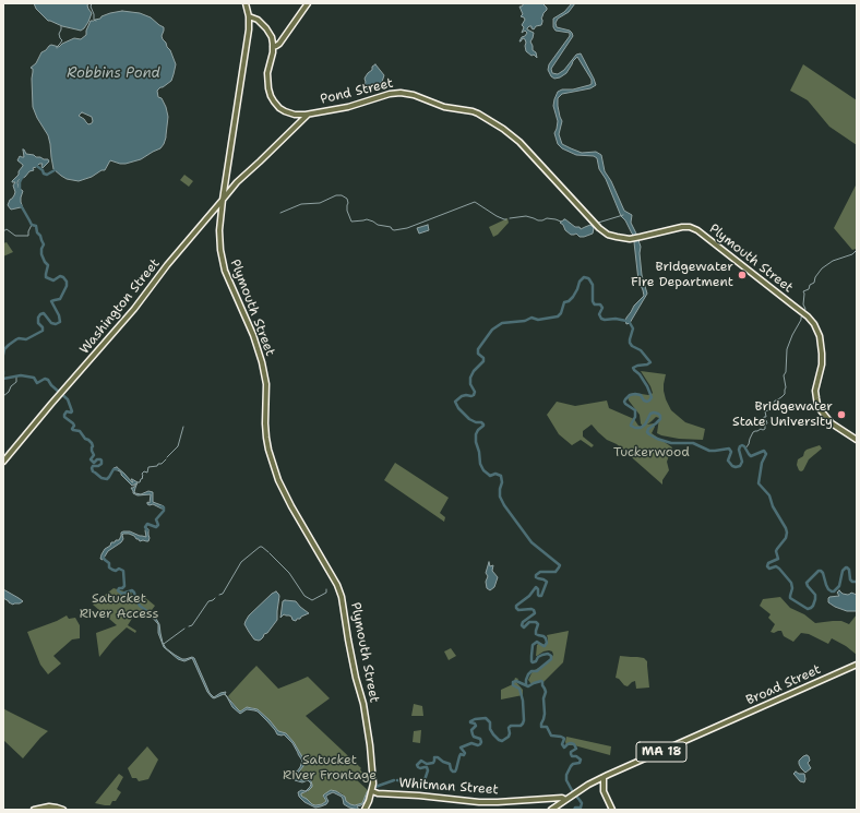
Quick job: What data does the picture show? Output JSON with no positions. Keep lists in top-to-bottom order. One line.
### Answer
{"streets":{"main road":["Pond Street","Plymouth Street","Washington Street","Broad Street","MA 18","Whitman Street"]},"crossings":[["Pond Street","Plymouth Street"],["Pond Street","Washington Street"],["Plymouth Street","Washington Street"],["Broad Street","MA 18"],["MA 18","Whitman Street"]],"water":["Robbins Pond"],"parks":["Tuckerwood","Satucket River Access","Satucket River Frontage"],"places":["Bridgewater Fire Department","Bridgewater State University"]}
